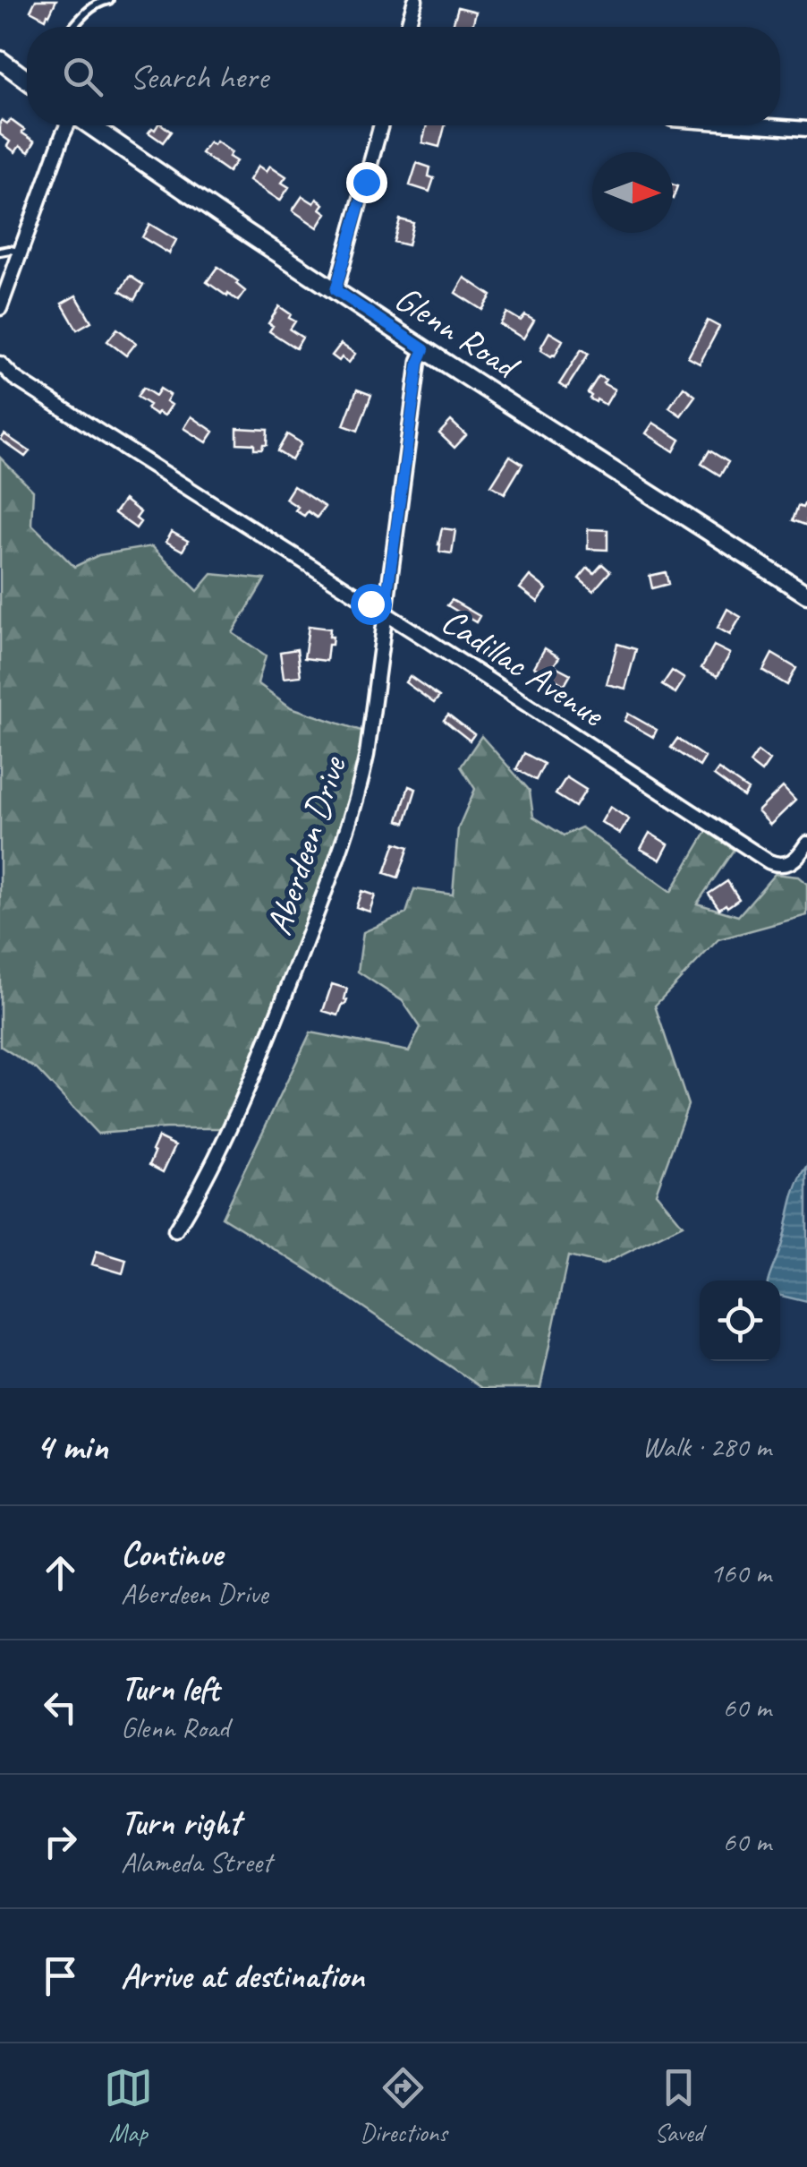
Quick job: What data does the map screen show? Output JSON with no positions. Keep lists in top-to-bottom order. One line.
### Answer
{"streets":{"street":["Glenn Road","Cadillac Avenue","Aberdeen Drive"]},"crossings":[["Glenn Road","Aberdeen Drive"],["Cadillac Avenue","Aberdeen Drive"]],"north":"right","page":{"search":"Search here","heading":["4 min","Walk · 280 m"],"list":[["Continue","Aberdeen Drive","160 m"],["Turn left","Glenn Road","60 m"],["Turn right","Alameda Street","60 m"],"Arrive at destination"],"nav":["Map","Directions","Saved"]}}
